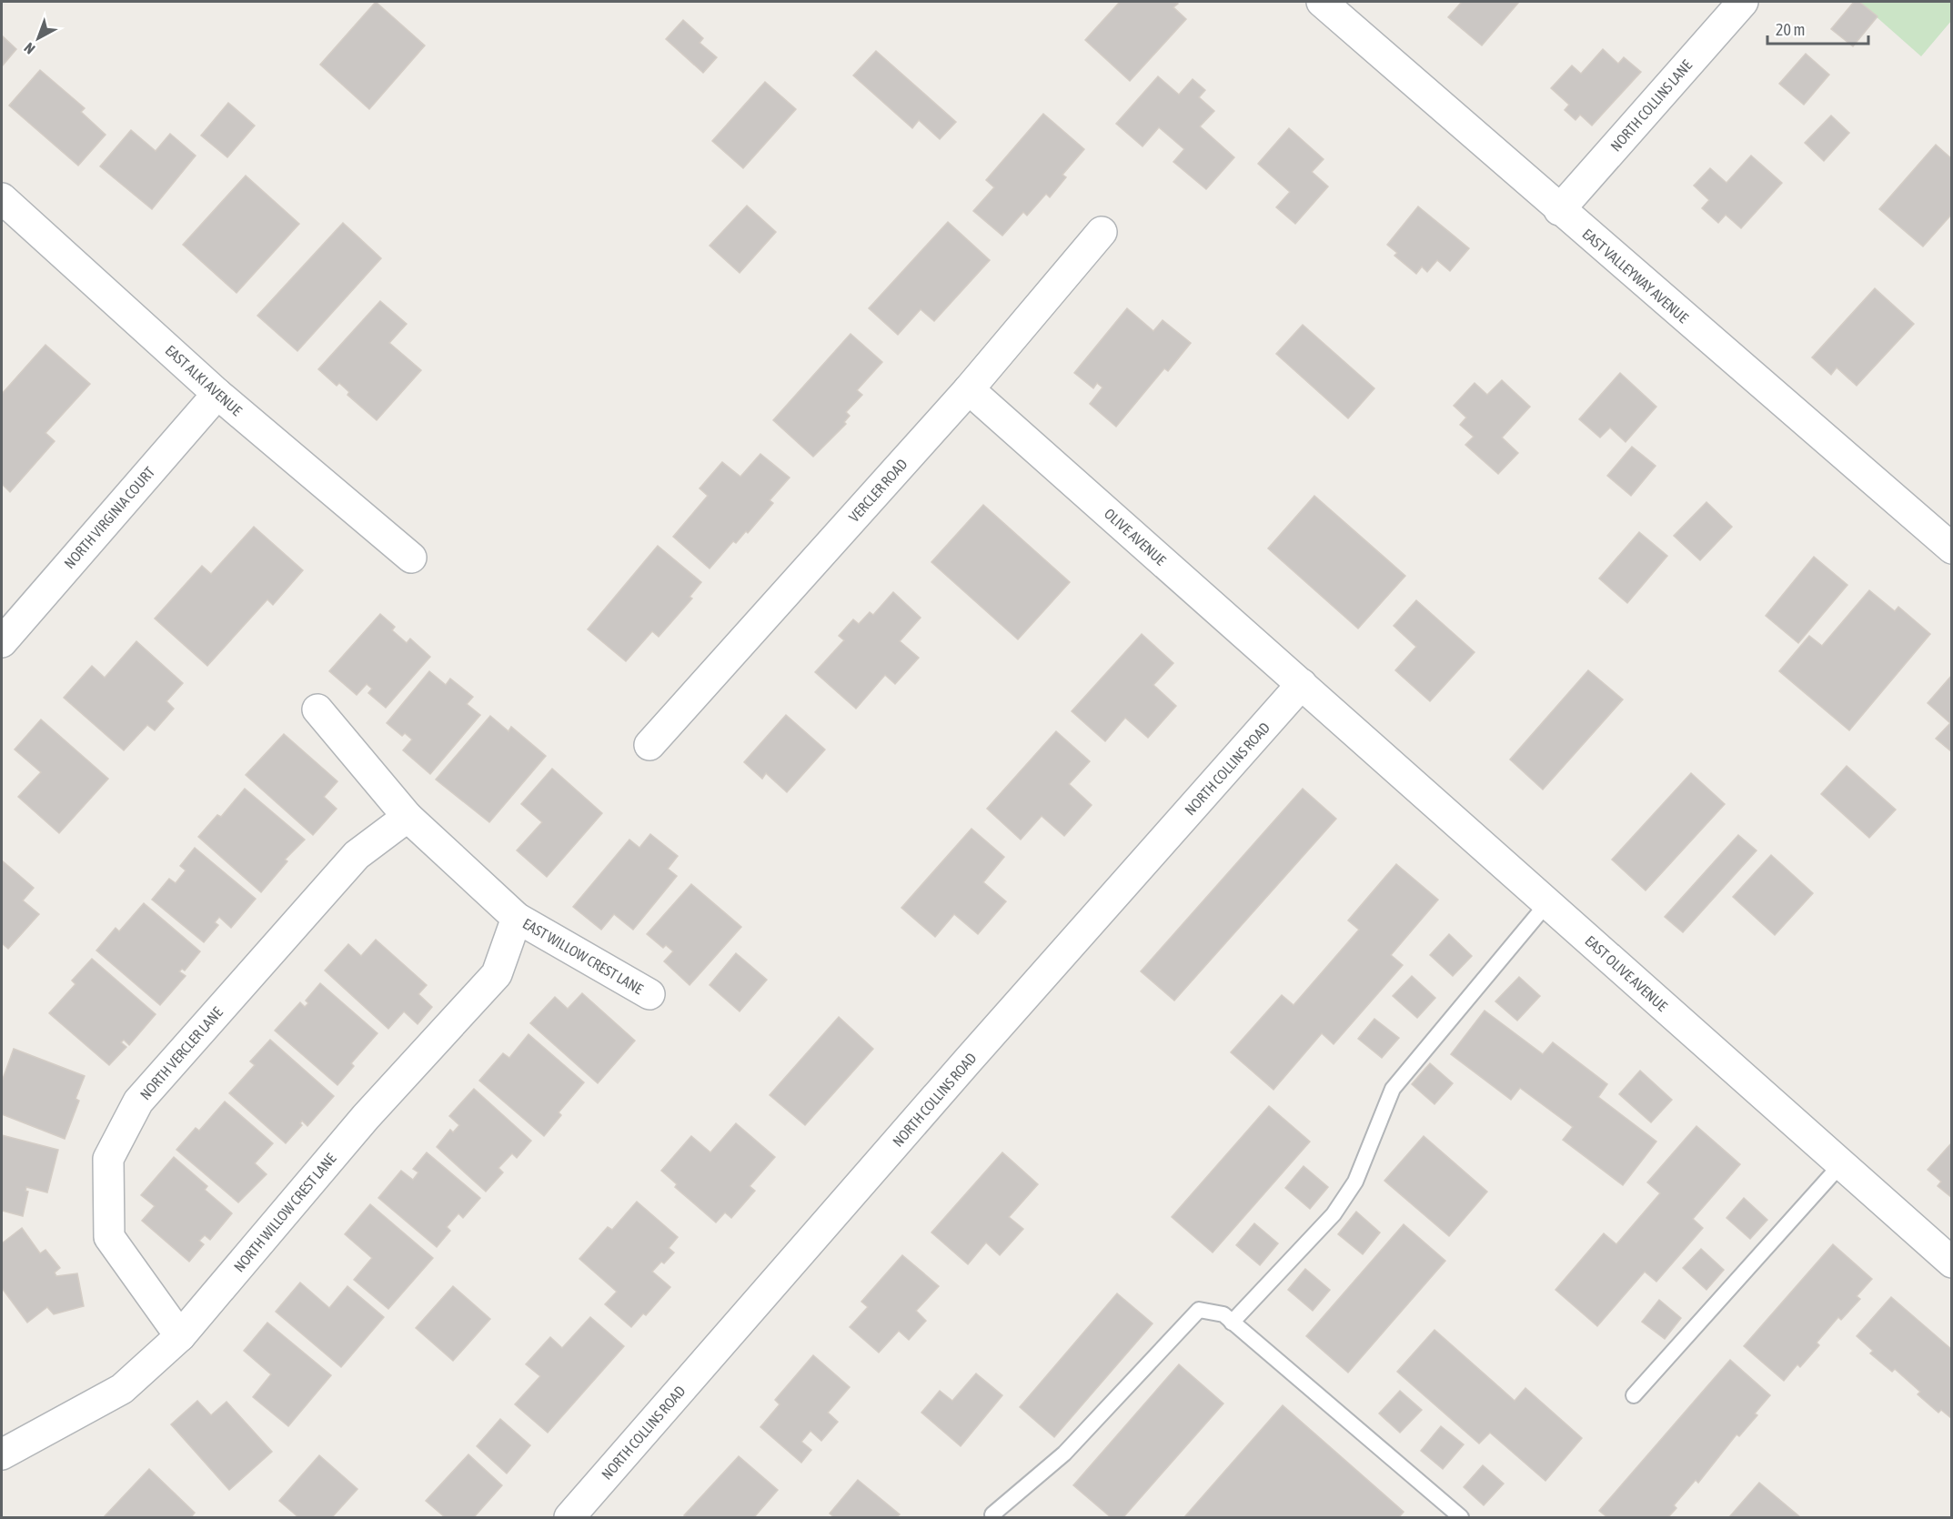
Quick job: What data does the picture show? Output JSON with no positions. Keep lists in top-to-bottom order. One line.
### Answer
{"streets":{"street":["NORTH COLLINS LANE","EAST VALLEYWAY AVENUE","EAST ALKI AVENUE","VERCLER ROAD","NORTH VIRGINIA COURT","OLIVE AVENUE","NORTH COLLINS ROAD","EAST WILLOW CREST LANE","EAST OLIVE AVENUE","NORTH VERCLER LANE","NORTH WILLOW CREST LANE"]},"crossings":[["NORTH COLLINS LANE","EAST VALLEYWAY AVENUE"],["EAST ALKI AVENUE","NORTH VIRGINIA COURT"],["VERCLER ROAD","OLIVE AVENUE"],["OLIVE AVENUE","NORTH COLLINS ROAD"],["OLIVE AVENUE","EAST OLIVE AVENUE"],["NORTH COLLINS ROAD","EAST OLIVE AVENUE"],["EAST WILLOW CREST LANE","NORTH WILLOW CREST LANE"],["NORTH VERCLER LANE","NORTH WILLOW CREST LANE"]],"scale_bar":"20 m","north":"bottom left"}
